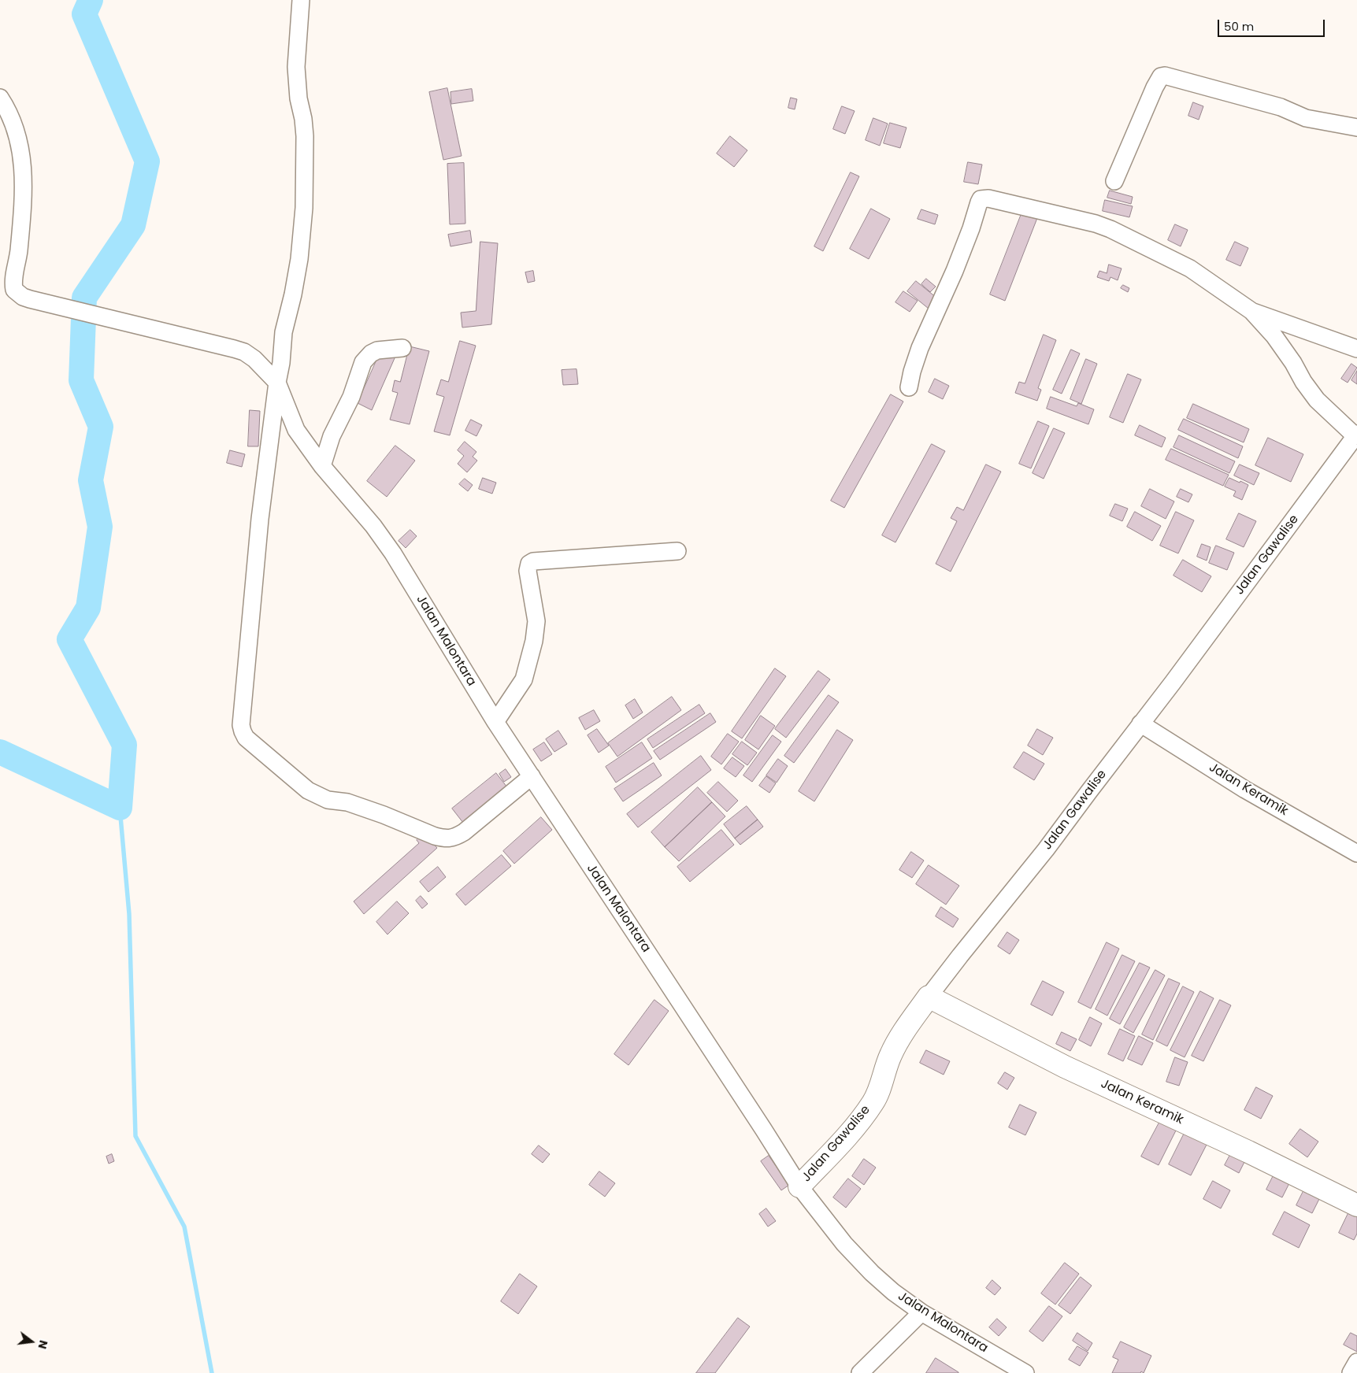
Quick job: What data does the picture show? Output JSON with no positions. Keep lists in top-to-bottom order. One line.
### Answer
{"streets":{"street":["Jalan Gawalise","Jalan Malontara","Jalan Keramik"]},"crossings":[["Jalan Gawalise","Jalan Malontara"],["Jalan Gawalise","Jalan Keramik"]],"scale_bar":"50 m","north":"right"}
